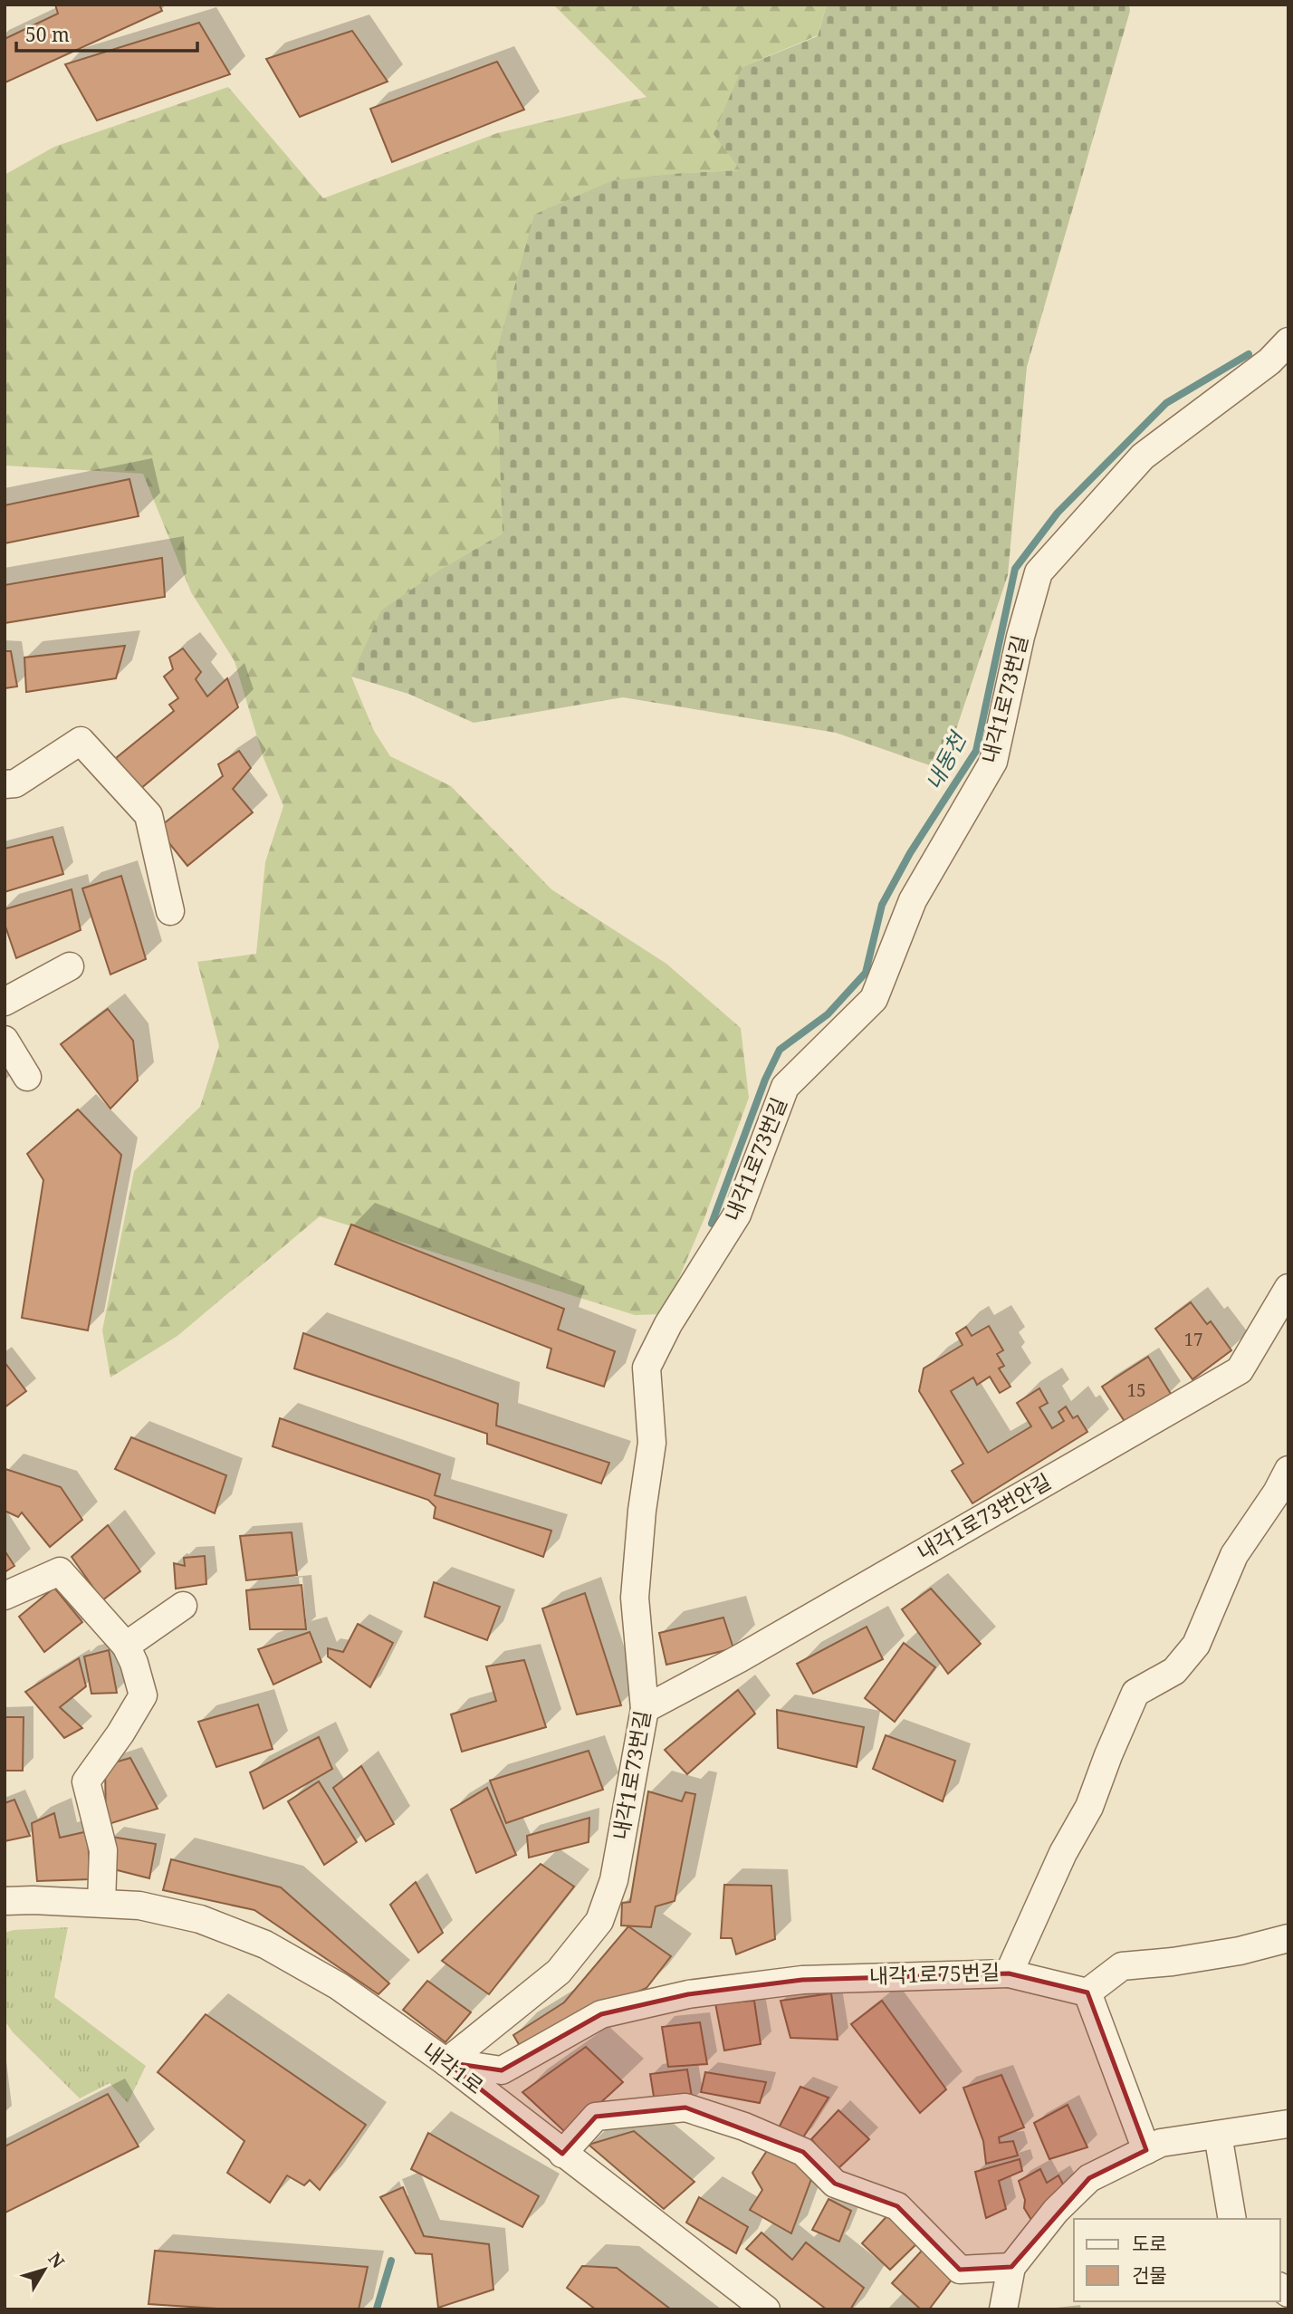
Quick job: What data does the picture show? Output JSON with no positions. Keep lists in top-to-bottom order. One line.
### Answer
{"streets":{"street":["내각1로73번길","내각1로73번안길","내각1로75번길","내각1로"]},"crossings":[["내각1로73번길","내각1로73번안길"],["내각1로73번길","내각1로75번길"],["내각1로73번길","내각1로"],["내각1로75번길","내각1로"]],"water":["내동천"],"house_numbers":["17","15"],"legend":["도로","건물"],"scale_bar":"50 m","north":"top right"}
